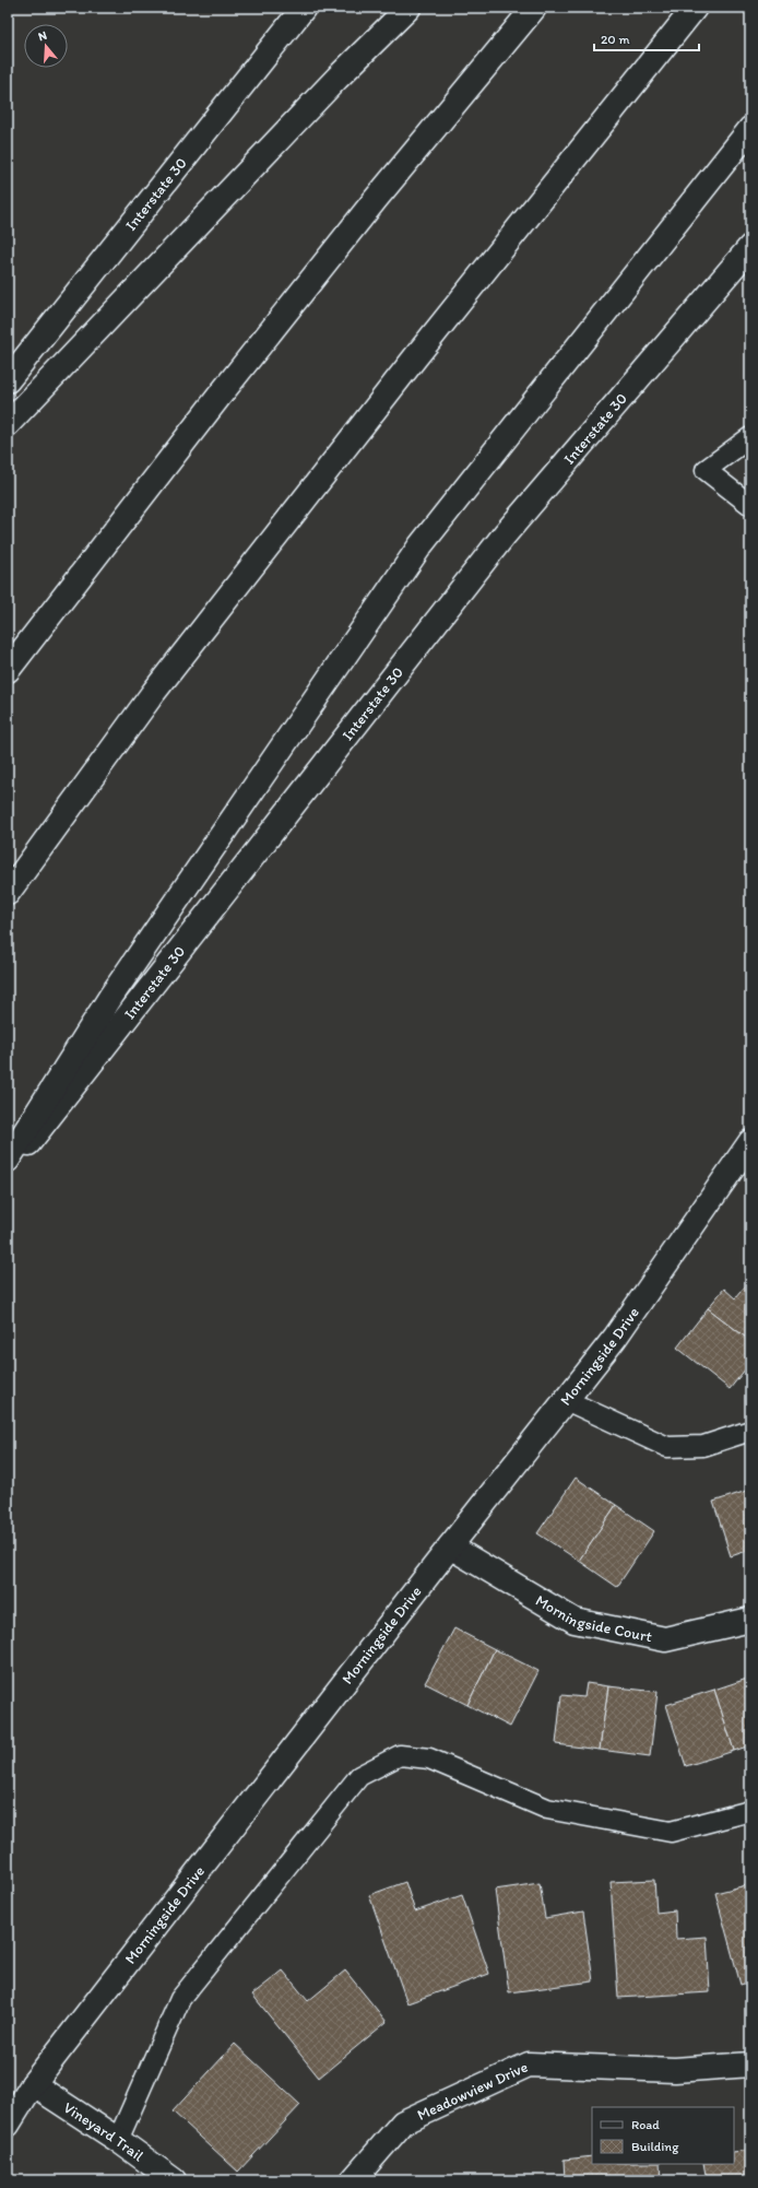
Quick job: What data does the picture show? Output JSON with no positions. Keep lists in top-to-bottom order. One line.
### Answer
{"streets":{"main road":["Interstate 30","Morningside Drive","Morningside Court","Meadowview Drive","Vineyard Trail"]},"crossings":[["Morningside Drive","Morningside Court"],["Morningside Drive","Vineyard Trail"]],"legend":["Road","Building"],"scale_bar":"20 m","north":"top"}
